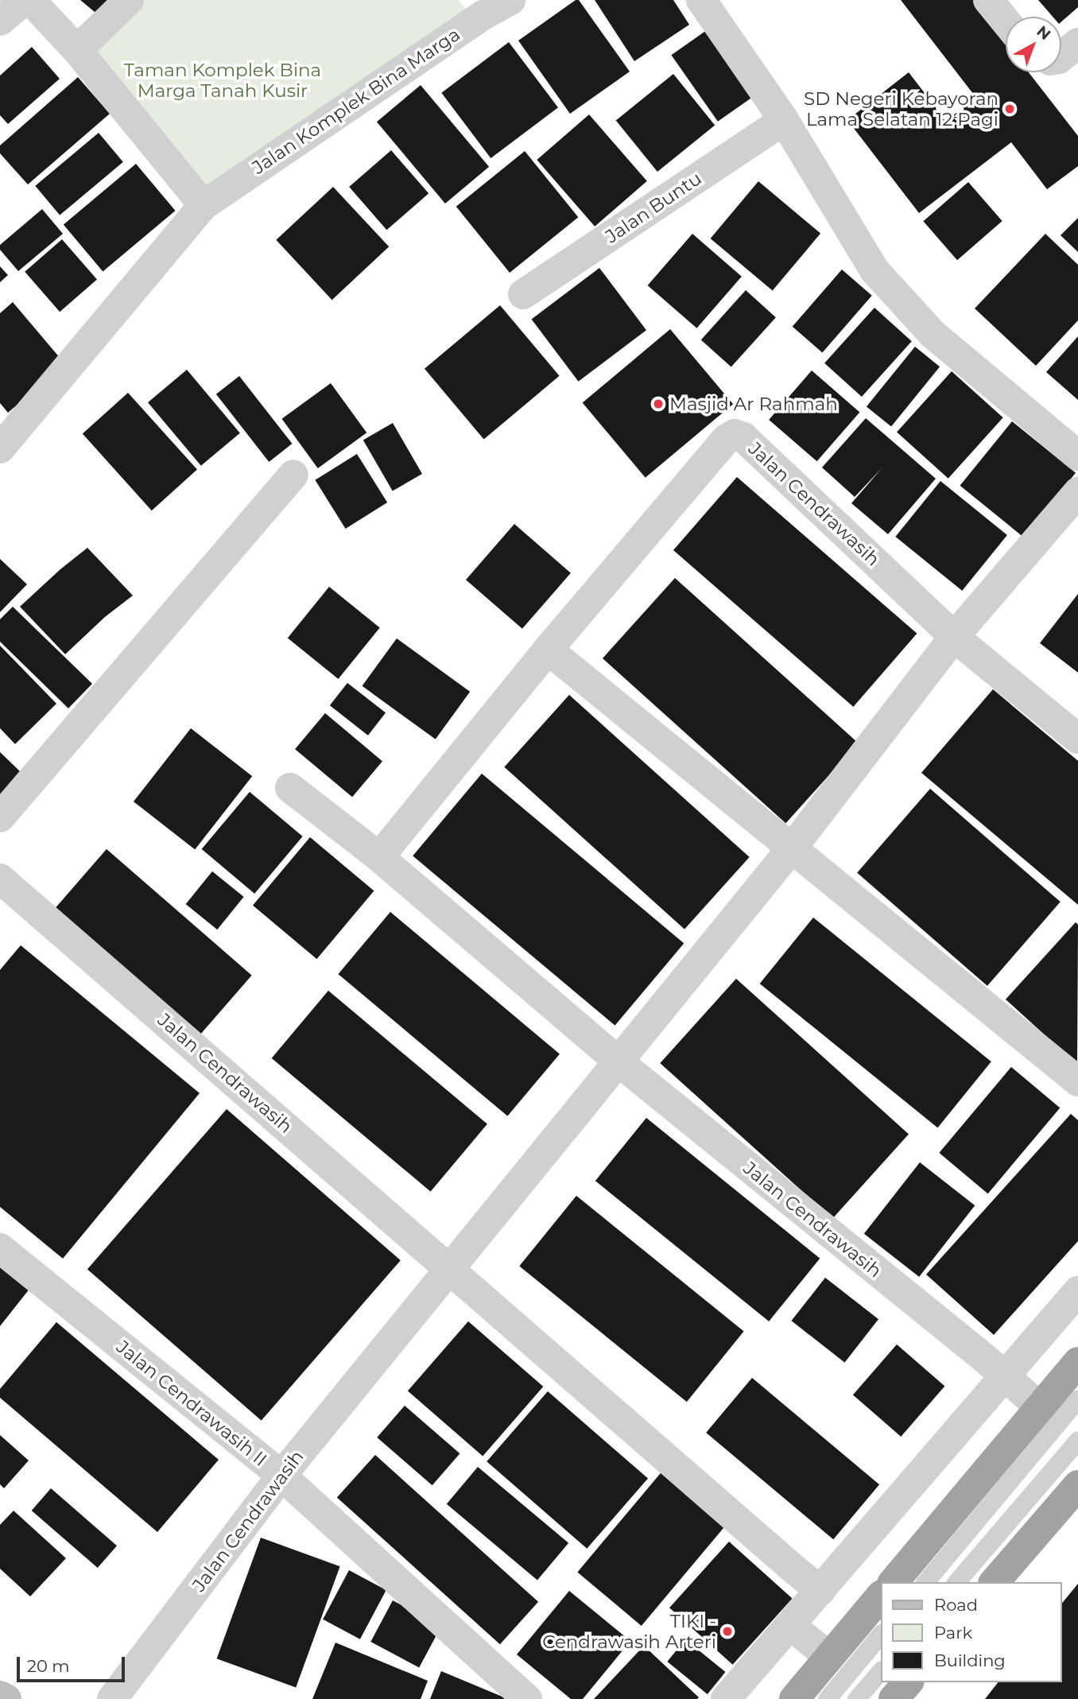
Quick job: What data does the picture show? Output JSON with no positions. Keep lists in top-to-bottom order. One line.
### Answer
{"streets":{"street":["Jalan Komplek Bina Marga","Jalan Buntu","Jalan Cendrawasih","Jalan Cendrawasih II"]},"crossings":[["Jalan Cendrawasih","Jalan Cendrawasih II"]],"parks":["Taman Komplek Bina Marga Tanah Kusir"],"places":["SD Negeri Kebayoran Lama Selatan 12 Pagi","Masjid Ar Rahmah","TIKI - Cendrawasih Arteri"],"legend":["Road","Park","Building"],"scale_bar":"20 m","north":"top right"}
